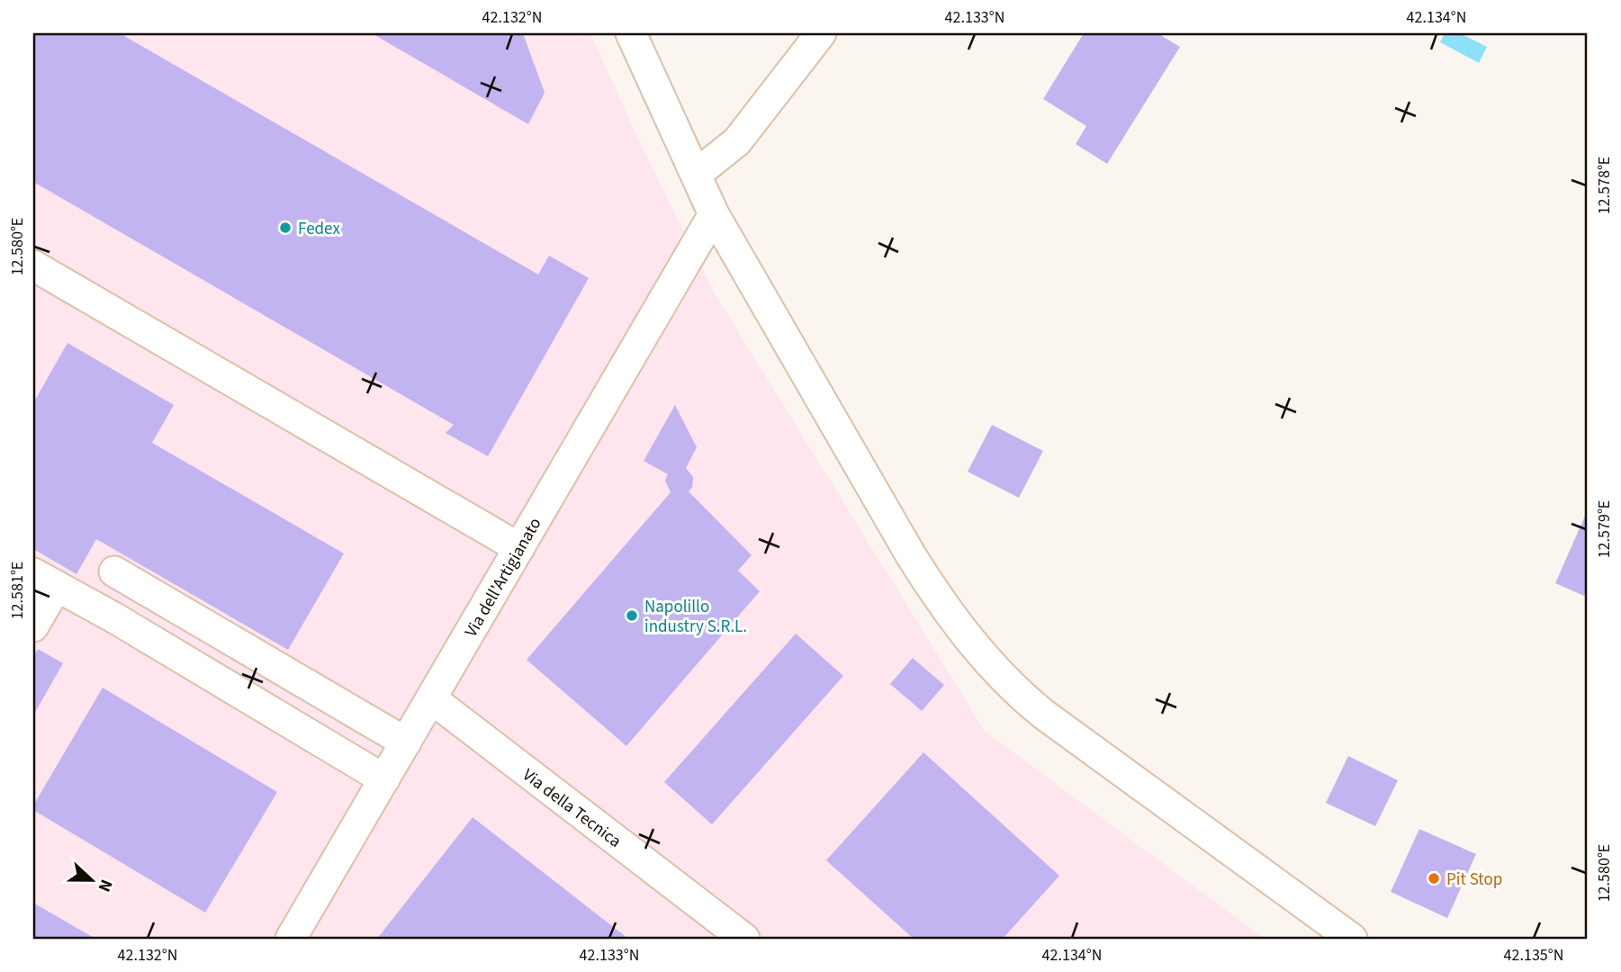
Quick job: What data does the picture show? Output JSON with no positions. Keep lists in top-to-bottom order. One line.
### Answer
{"streets":{"street":["Via dell'Artigianato","Via della Tecnica"]},"crossings":[["Via dell'Artigianato","Via della Tecnica"]],"places":["Fedex","Napolillo industry S.R.L.","Pit Stop"],"north":"right","coordinates":["42.132°N","42.133°N","42.134°N","12.578°E","12.580°E","12.579°E","12.581°E","42.135°N"]}
